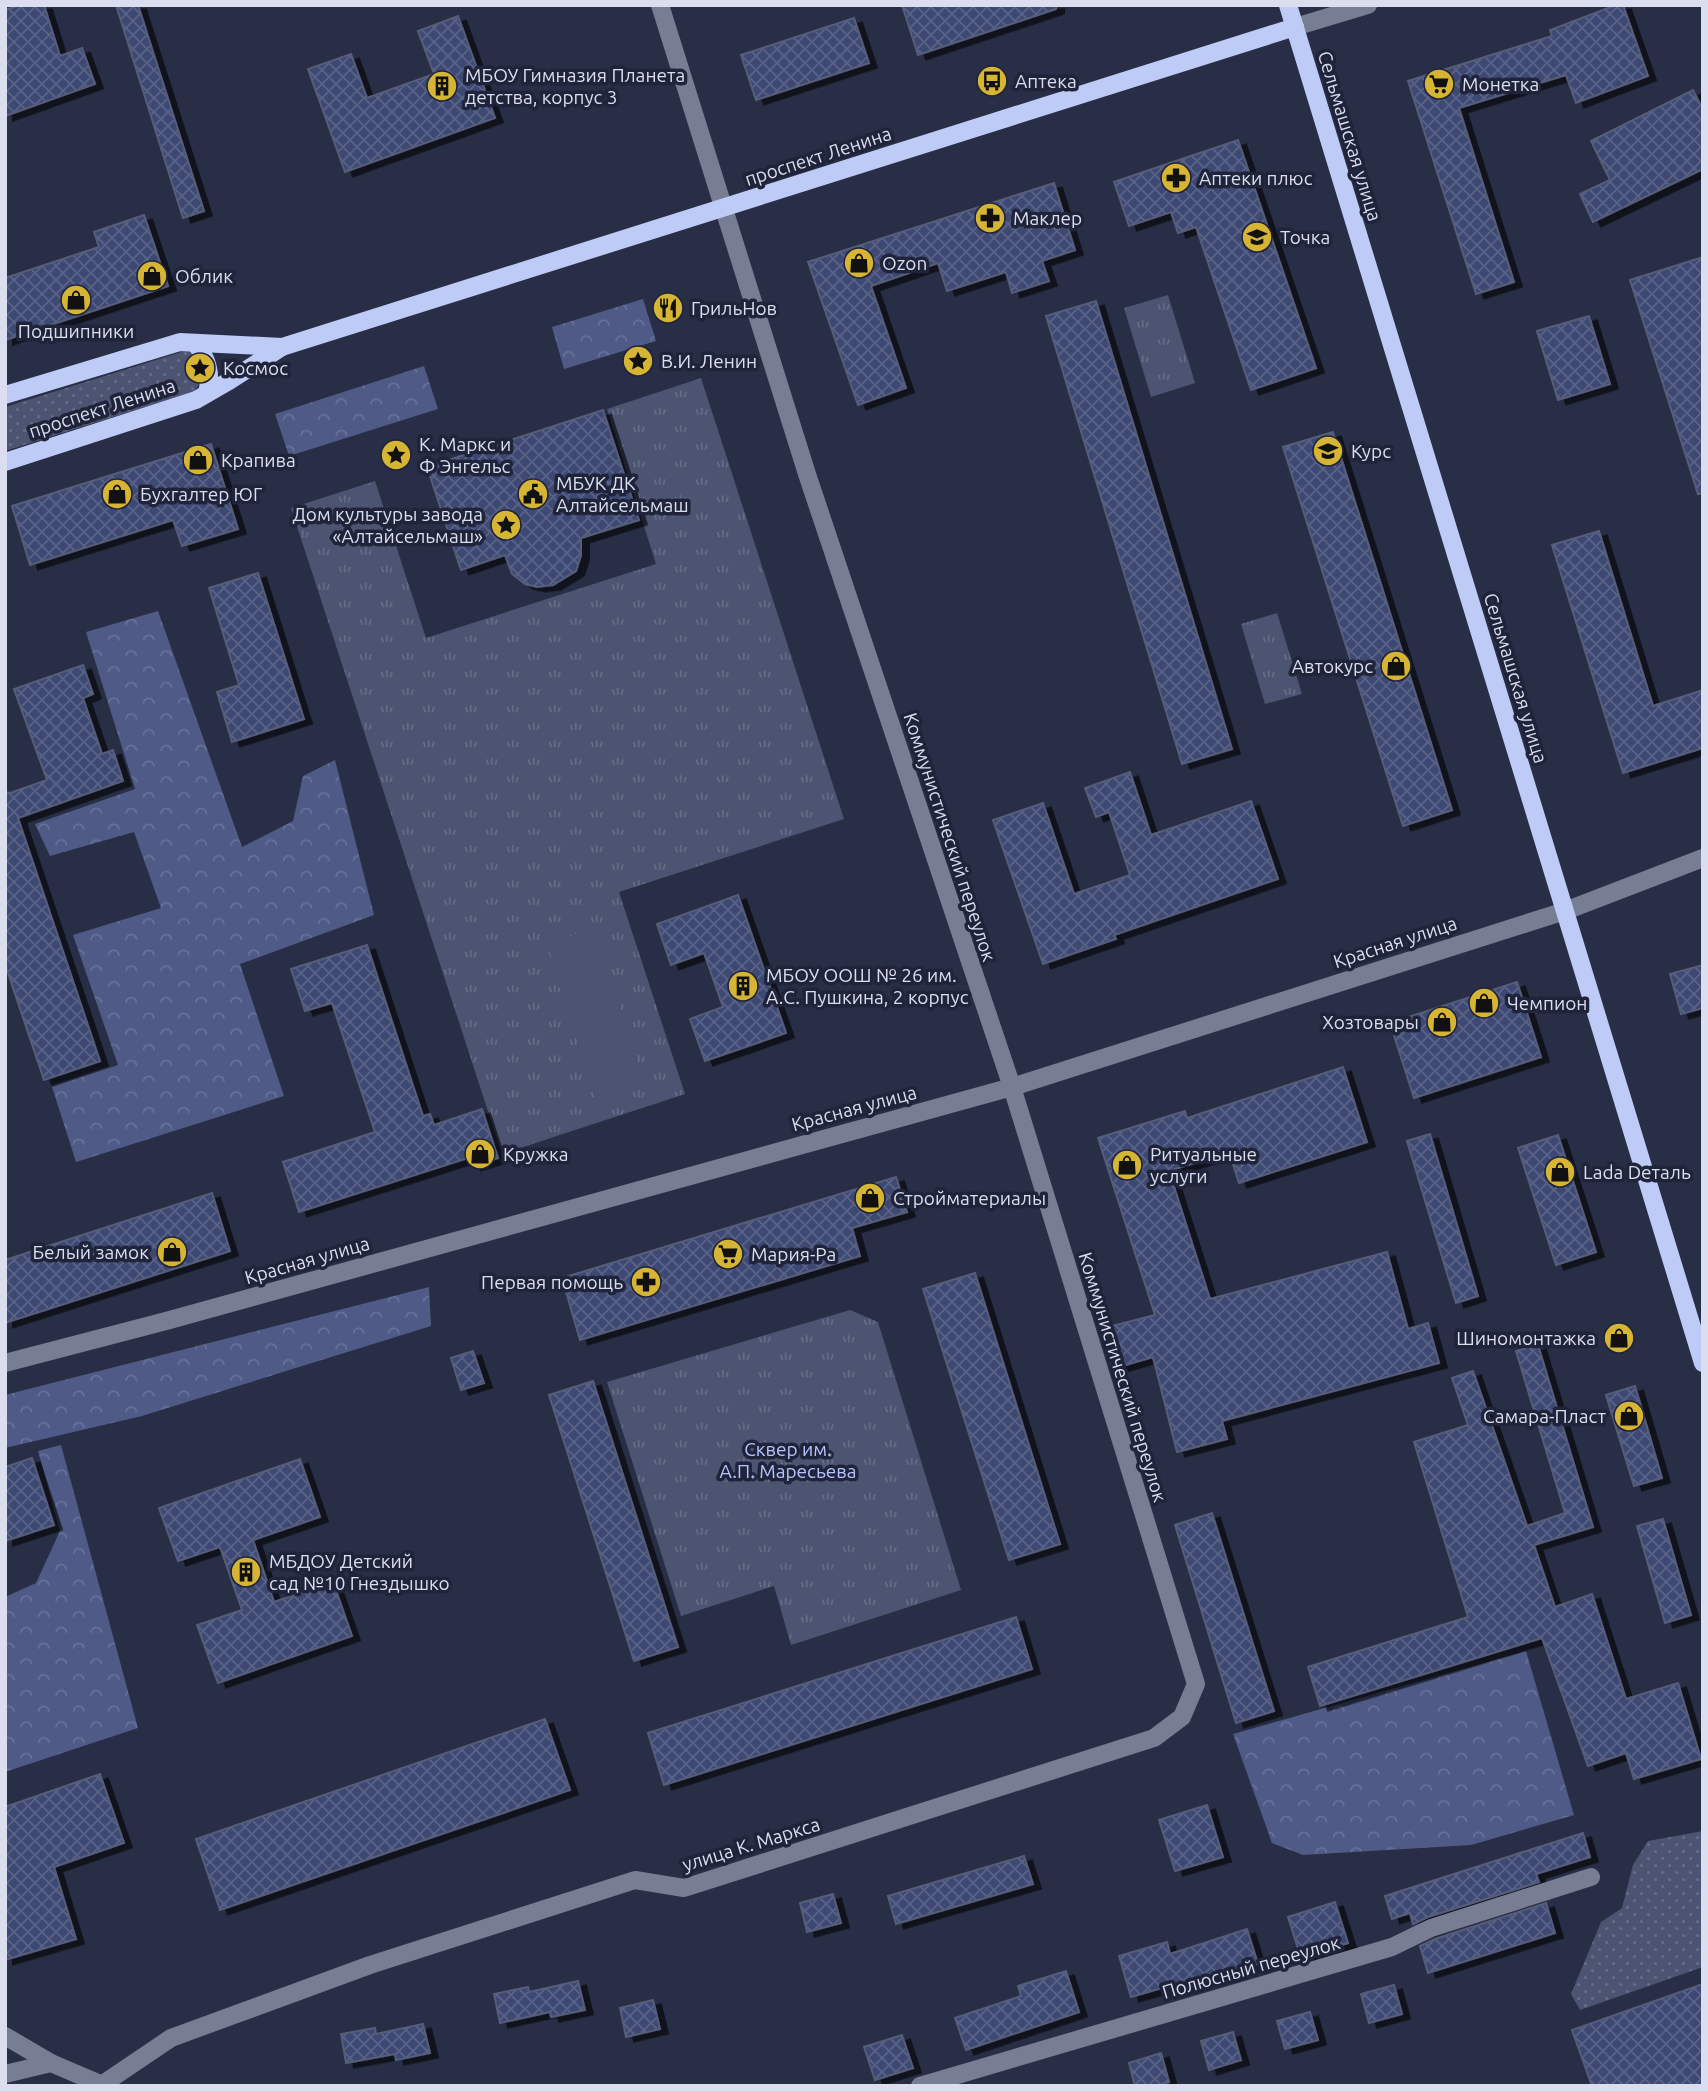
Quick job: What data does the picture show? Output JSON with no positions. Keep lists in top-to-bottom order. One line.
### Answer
{"streets":{"main road":["Сельмашская улица","проспект Ленина"],"street":["Коммунистический переулок","Красная улица","улица К. Маркса","Полюсный переулок"]},"crossings":[["Сельмашская улица","проспект Ленина"],["Сельмашская улица","Красная улица"],["проспект Ленина","Коммунистический переулок"],["Коммунистический переулок","Красная улица"],["Коммунистический переулок","улица К. Маркса"]],"parks":["Сквер им. А.П. Маресьева"],"places":{"bus stop":["Аптека"],"supermarket":["Монетка","Мария-Ра"],"building":["МБОУ Гимназия Планета детства, корпус 3","МБОУ ООШ № 26 им. А.С. Пушкина, 2 корпус","МБДОУ Детский сад №10 Гнездышко"],"pharmacy":["Аптеки плюс","Маклер","Первая помощь"],"school or university":["Точка","Курс"],"shop":["Ozon","Облик","Подшипники","Крапива","Бухгалтер ЮГ","Автокурс","Чемпион","Хозтовары","Кружка","Ритуальные услуги","Lada Dеталь","Стройматериалы","Белый замок","Шиномонтажка","Самара-Пласт"],"restaurant":["ГрильНов"],"place":["В.И. Ленин","Космос","К. Маркс и Ф Энгельс","Дом культуры завода «Алтайсельмаш»"],"public building":["МБУК ДК Алтайсельмаш"]}}
